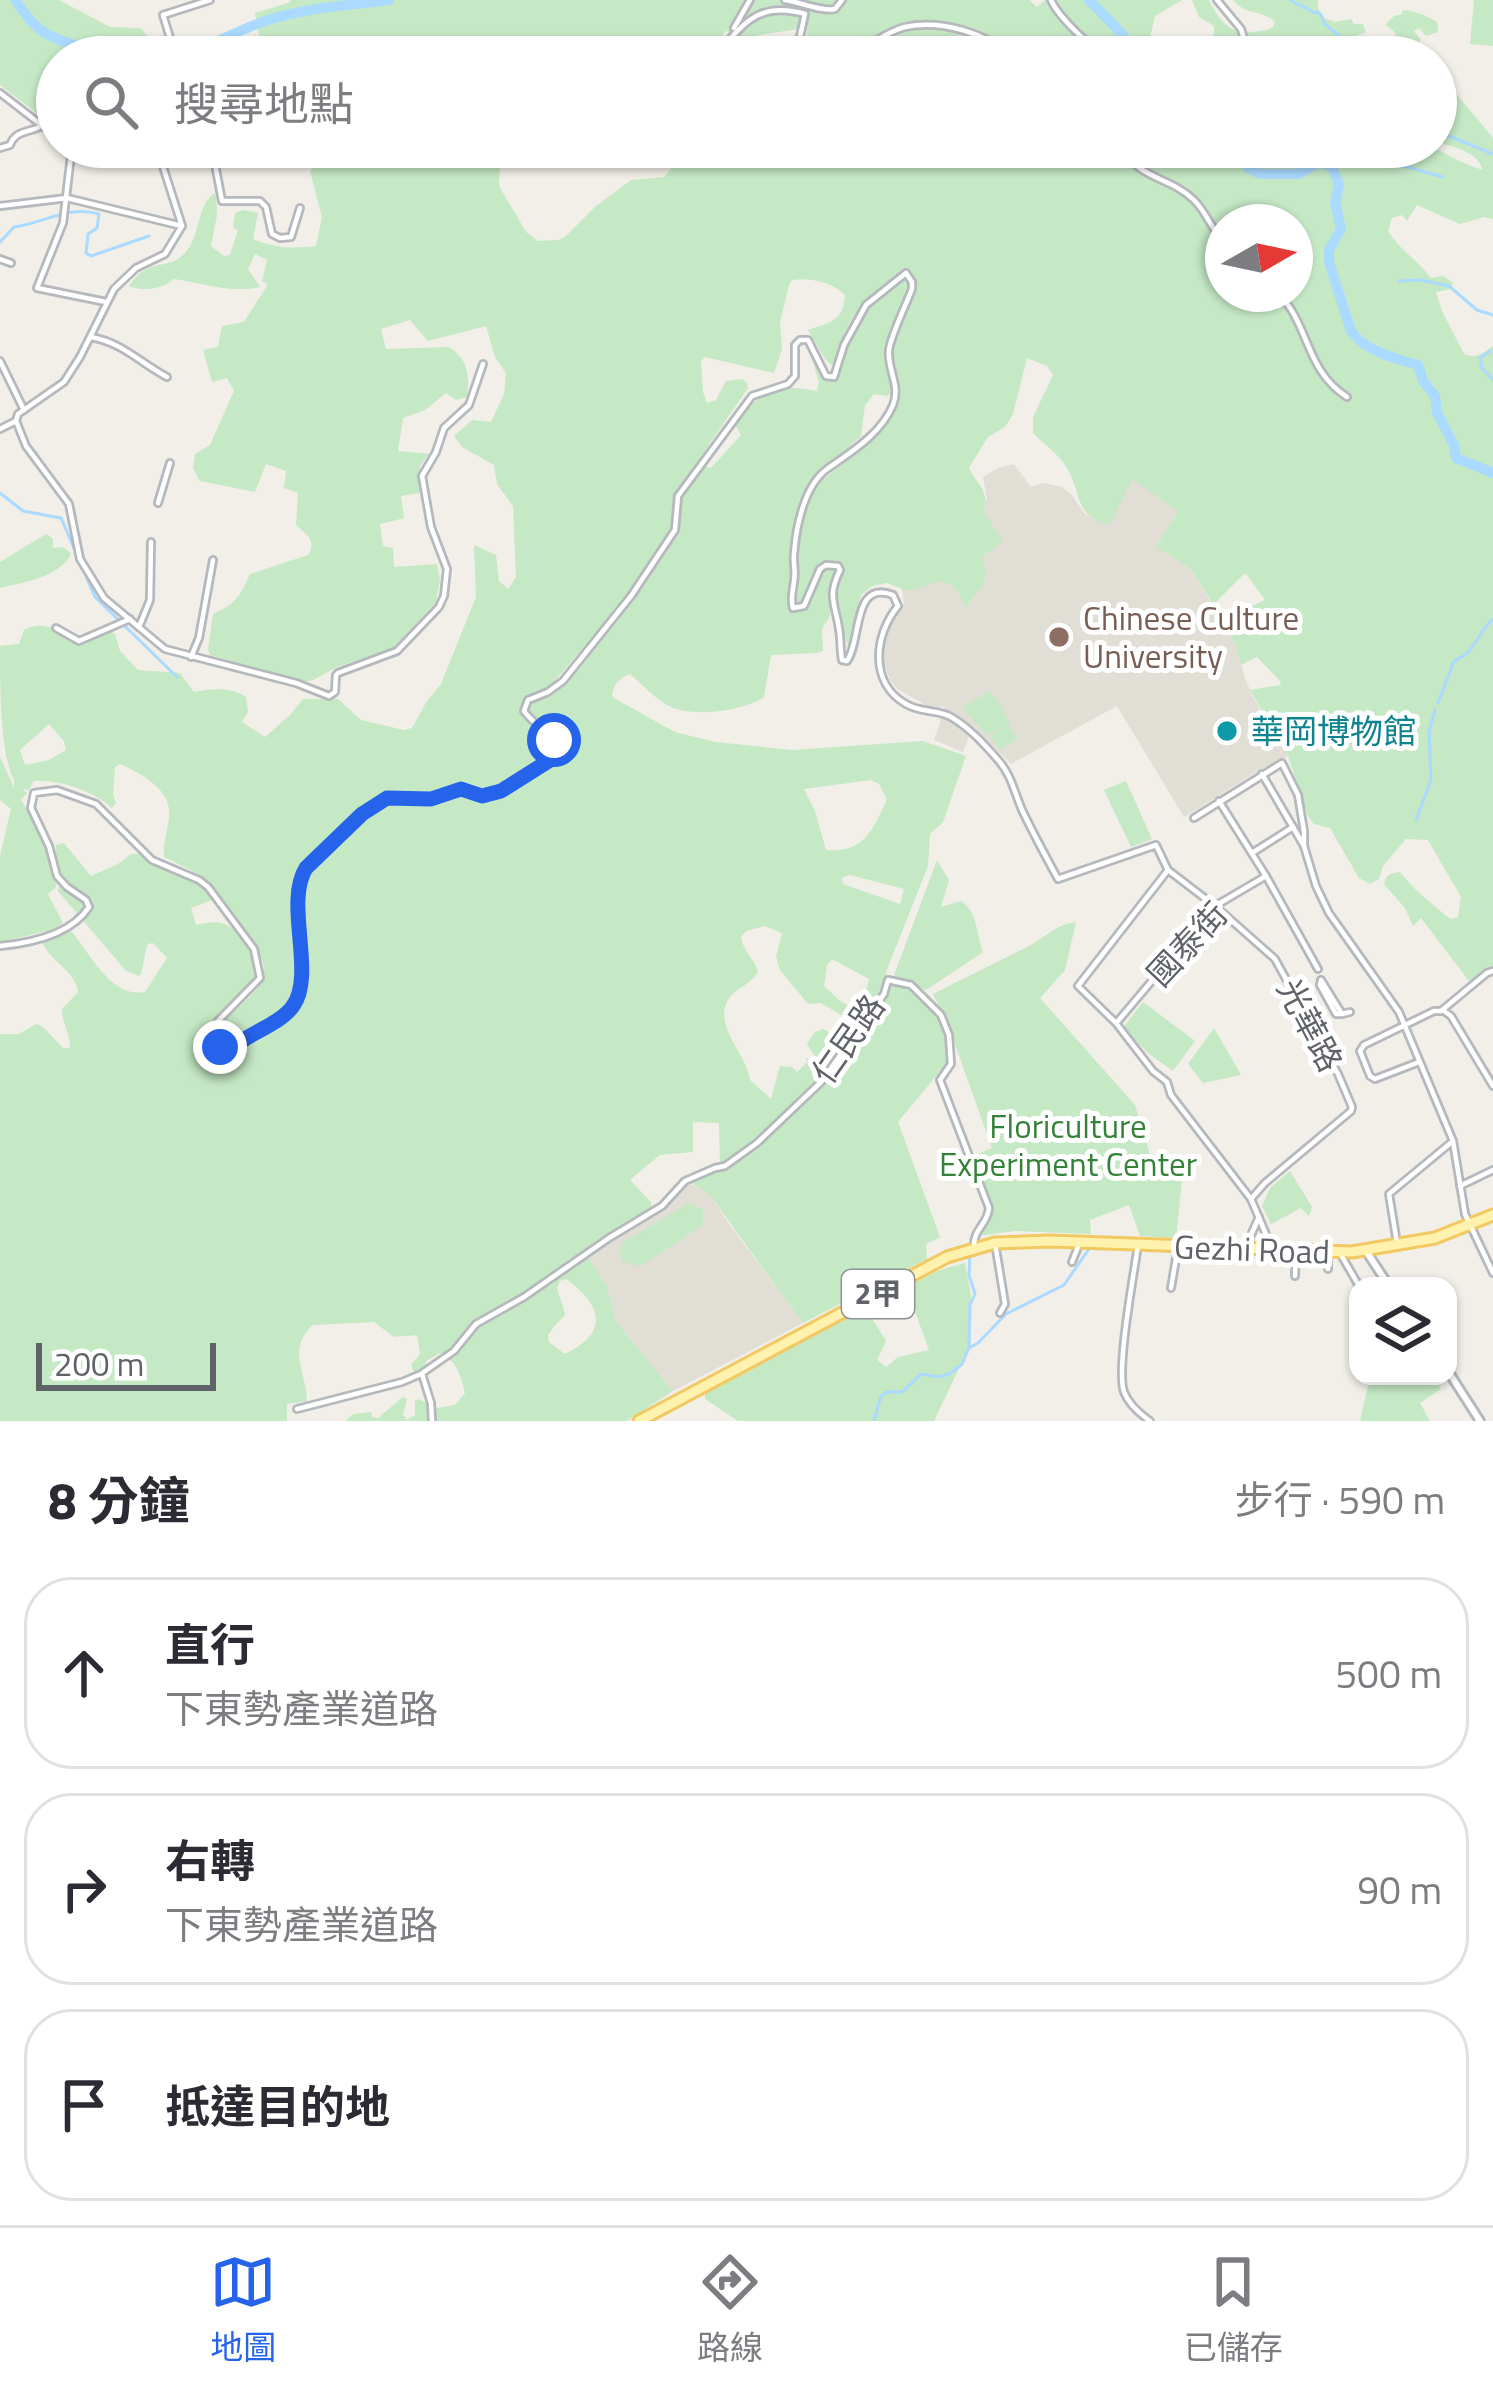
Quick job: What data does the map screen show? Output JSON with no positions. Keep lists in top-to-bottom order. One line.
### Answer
{"streets":{"main road":["Gezhi Road","2甲"],"street":["國泰街","光華路","仁民路"]},"crossings":[["國泰街","光華路"],["仁民路","2甲"],["Gezhi Road","2甲"]],"parks":["Floriculture Experiment Center"],"places":["Chinese Culture University","華岡博物館"],"scale_bar":"200 m","north":"right","page":{"search":"搜尋地點","scale":"200 m","heading":["8 分鐘","步行 · 590 m"],"list":[["直行","下東勢產業道路","500 m"],["右轉","下東勢產業道路","90 m"],"抵達目的地"],"nav":["地圖","路線","已儲存"]}}
